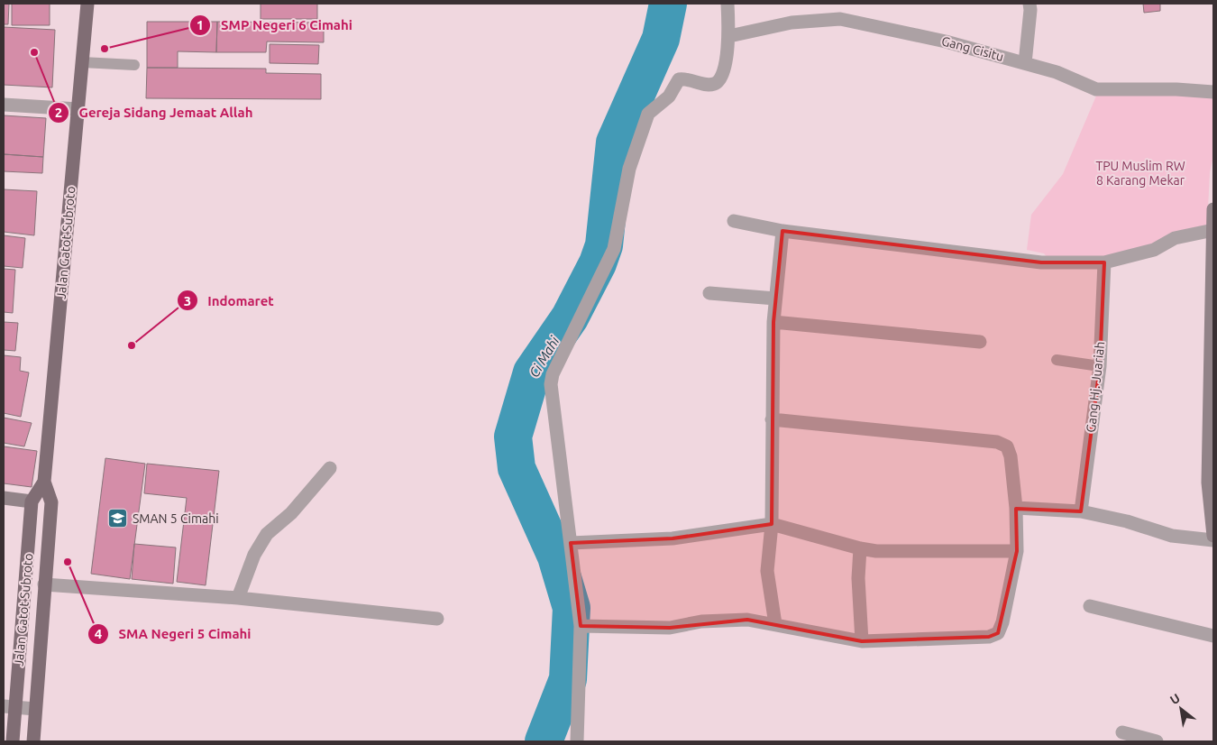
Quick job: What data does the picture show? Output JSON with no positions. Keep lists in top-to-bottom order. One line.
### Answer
{"streets":{"main road":["Jalan Gatot Subroto"],"street":["Gang Cisitu","Gang Hj. Juariah"]},"water":["Ci Mahi"],"parks":["TPU Muslim RW 8 Karang Mekar"],"places":{"other":["SMP Negeri 6 Cimahi","Gereja Sidang Jemaat Allah","Indomaret","SMA Negeri 5 Cimahi"],"school or university":["SMAN 5 Cimahi"]},"north":"top left"}
